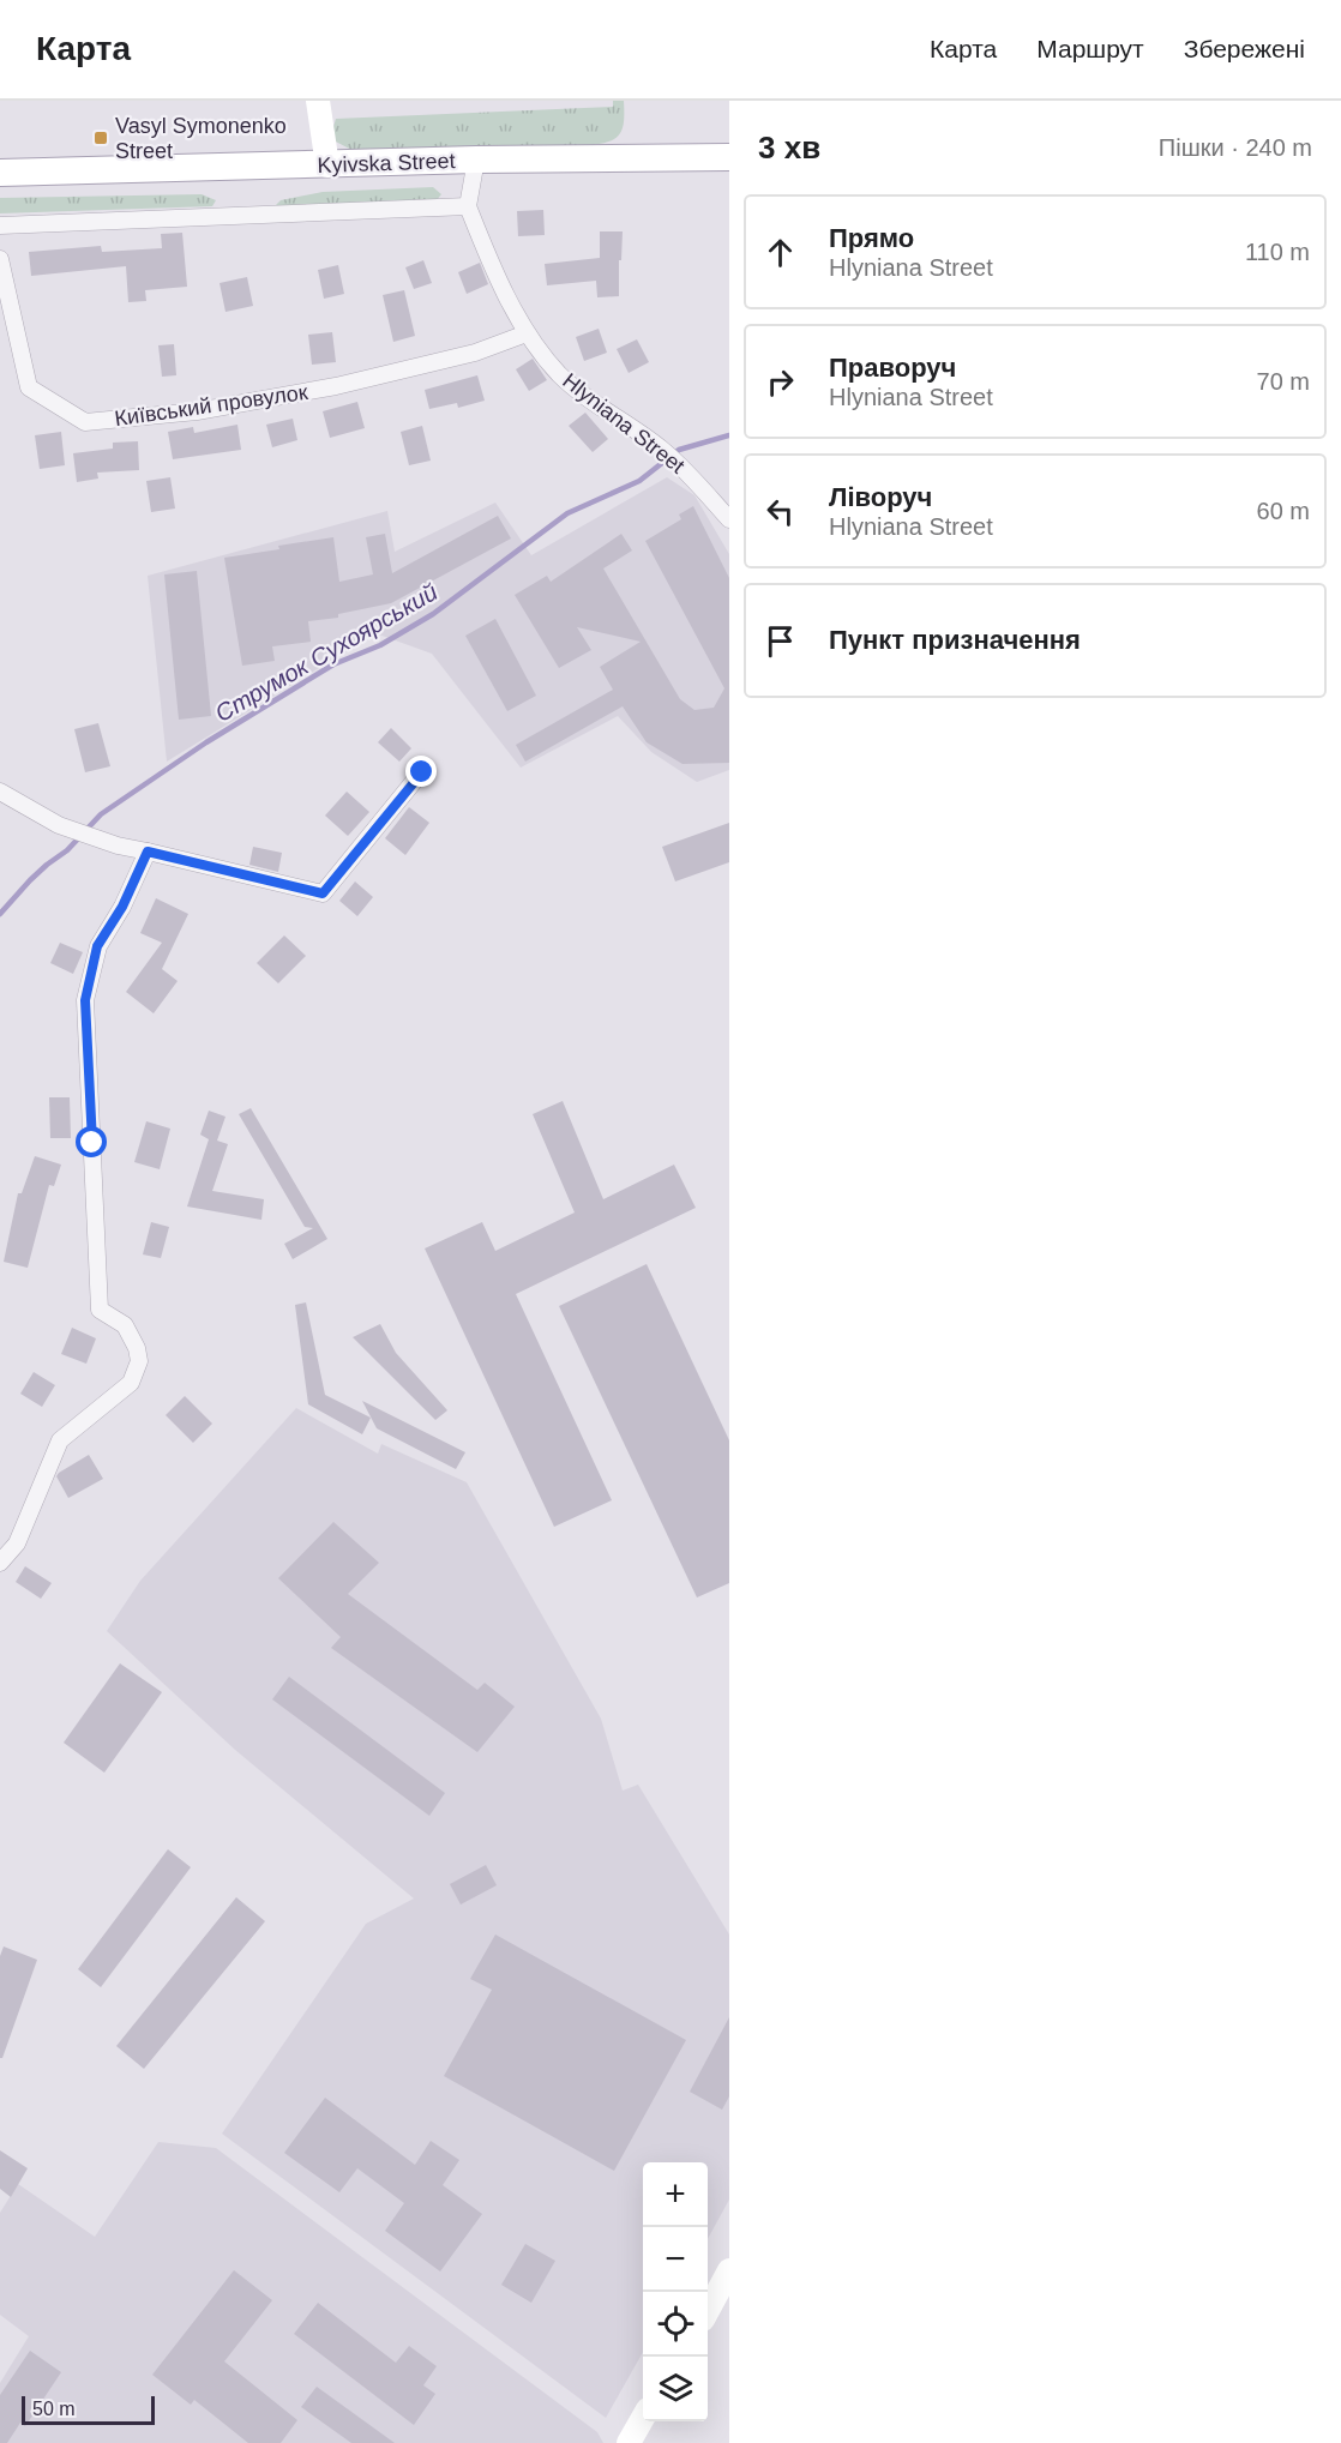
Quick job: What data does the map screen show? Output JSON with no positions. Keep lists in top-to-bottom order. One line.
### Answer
{"streets":{"main road":["Kyivska Street"],"street":["Київський провулок","Hlyniana Street"]},"crossings":[["Київський провулок","Hlyniana Street"]],"water":["Струмок Сухоярський"],"places":{"transit":["Vasyl Symonenko Street"]},"scale_bar":"50 m","page":{"header":"Карта","nav":["Карта","Маршрут","Збережені"],"heading":["3 хв","Пішки · 240 m"],"list":[["Прямо","Hlyniana Street","110 m"],["Праворуч","Hlyniana Street","70 m"],["Ліворуч","Hlyniana Street","60 m"],"Пункт призначення"],"map_buttons":["+","−"],"scale":"50 m"}}
